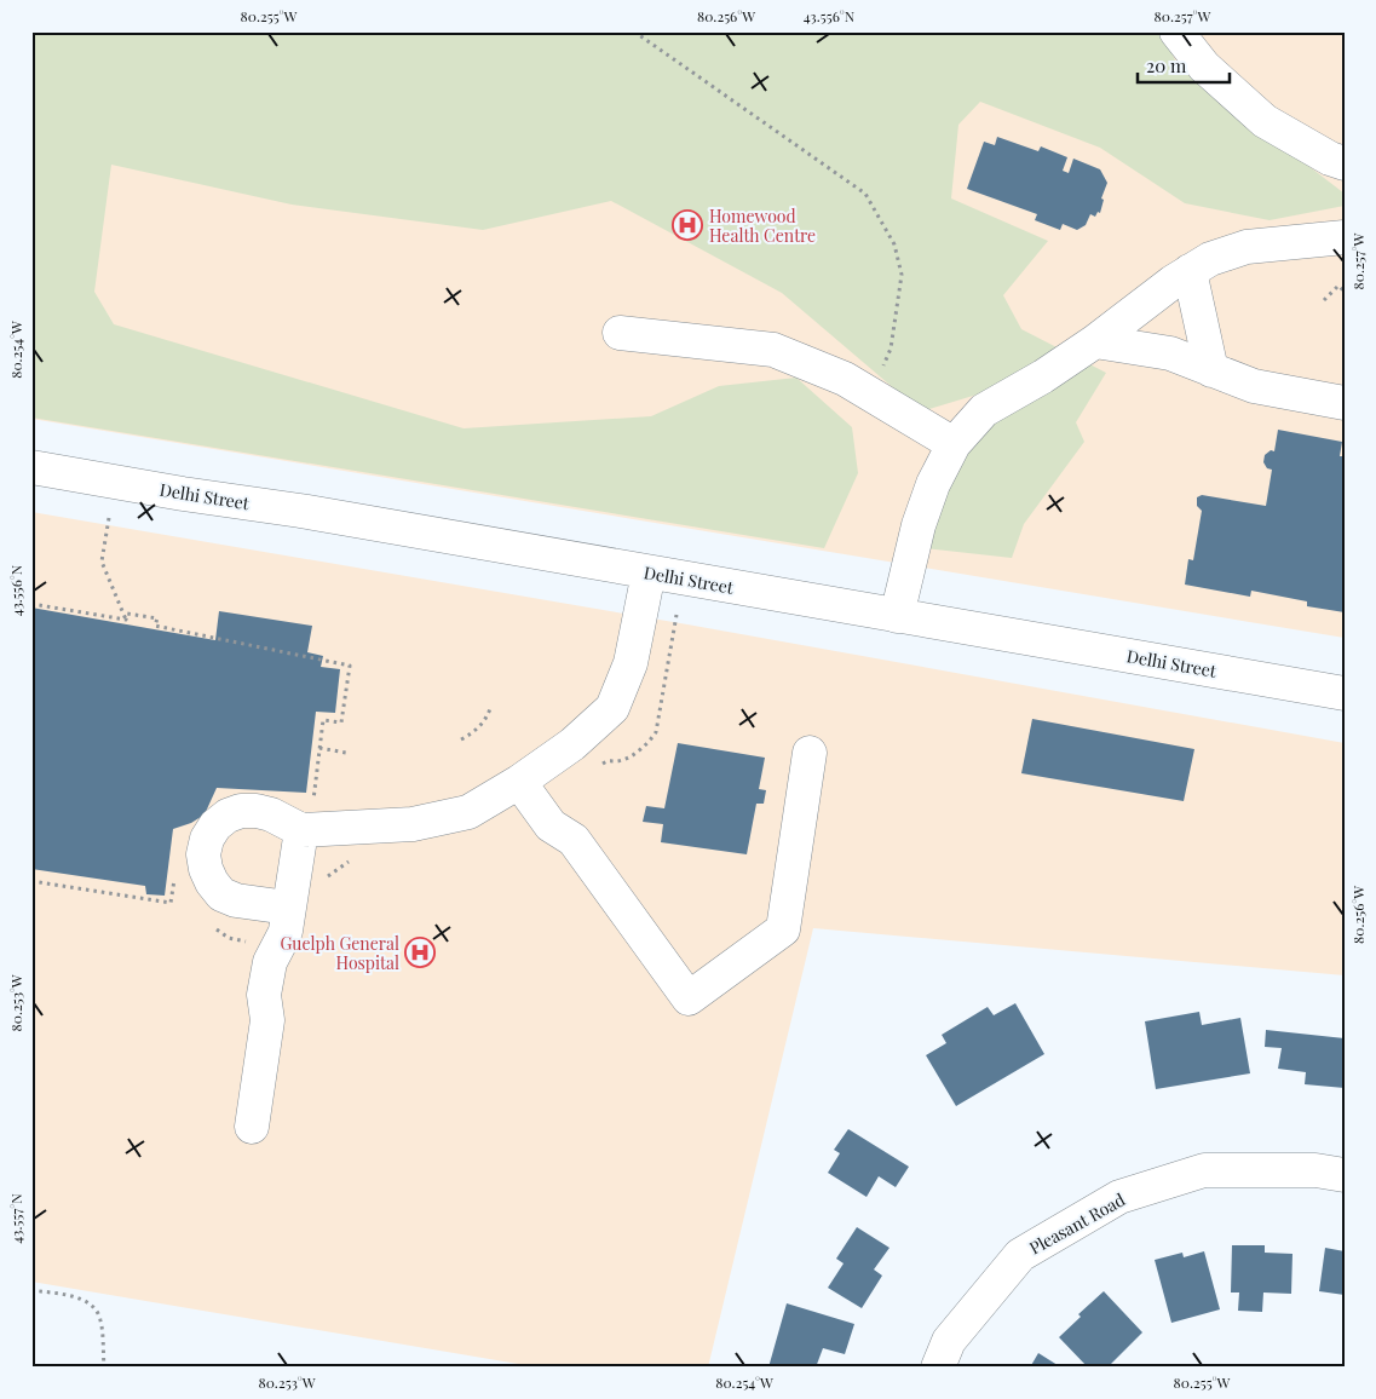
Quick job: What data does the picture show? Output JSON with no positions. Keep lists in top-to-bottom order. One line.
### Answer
{"streets":{"street":["Delhi Street","Pleasant Road"]},"places":{"hospital":["Homewood Health Centre","Guelph General Hospital"]},"scale_bar":"20 m","coordinates":["80.255°W","80.256°W","43.556°N","80.257°W","80.254°W","80.253°W","43.557°N"]}
